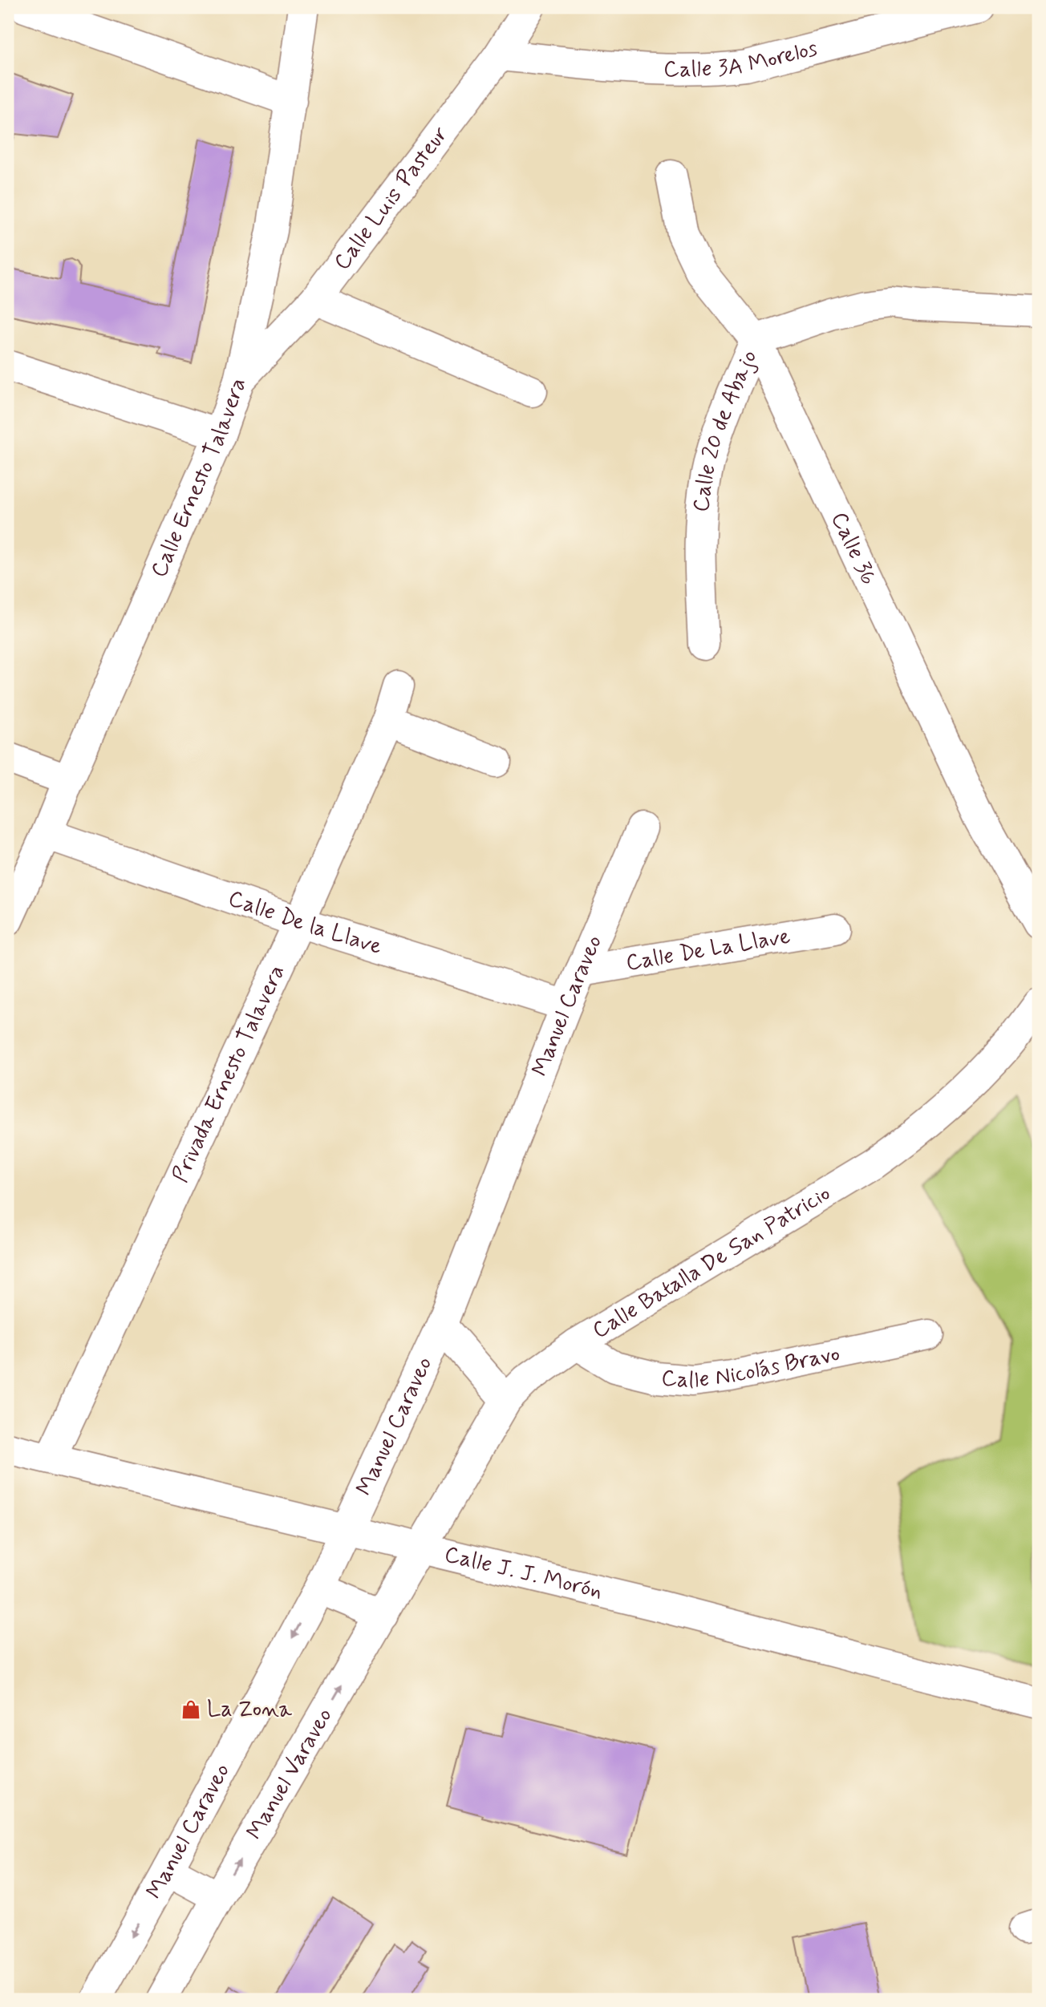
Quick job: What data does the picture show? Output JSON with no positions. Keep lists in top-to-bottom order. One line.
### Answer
{"streets":{"street":["Calle 3A Morelos","Calle Luis Pasteur","Calle 20 de Abajo","Calle Ernesto Talavera","Calle 36","Calle De la Llave","Calle De La Llave","Manuel Caraveo","Privada Ernesto Talavera","Calle Batalla De San Patricio","Calle Nicolás Bravo","Calle J. J. Morón","Manuel Varaveo"]},"crossings":[["Calle 3A Morelos","Calle Luis Pasteur"],["Calle Luis Pasteur","Calle Ernesto Talavera"],["Calle 20 de Abajo","Calle 36"],["Calle Ernesto Talavera","Calle De la Llave"],["Calle De la Llave","Manuel Caraveo"],["Calle De la Llave","Privada Ernesto Talavera"],["Calle De La Llave","Manuel Caraveo"],["Manuel Caraveo","Calle J. J. Morón"],["Privada Ernesto Talavera","Calle J. J. Morón"],["Calle Batalla De San Patricio","Calle Nicolás Bravo"],["Calle Batalla De San Patricio","Calle J. J. Morón"],["Calle Batalla De San Patricio","Manuel Varaveo"],["Calle J. J. Morón","Manuel Varaveo"]],"one_way":["Manuel Caraveo","Manuel Varaveo"],"places":{"shop":["La Zona"]}}
